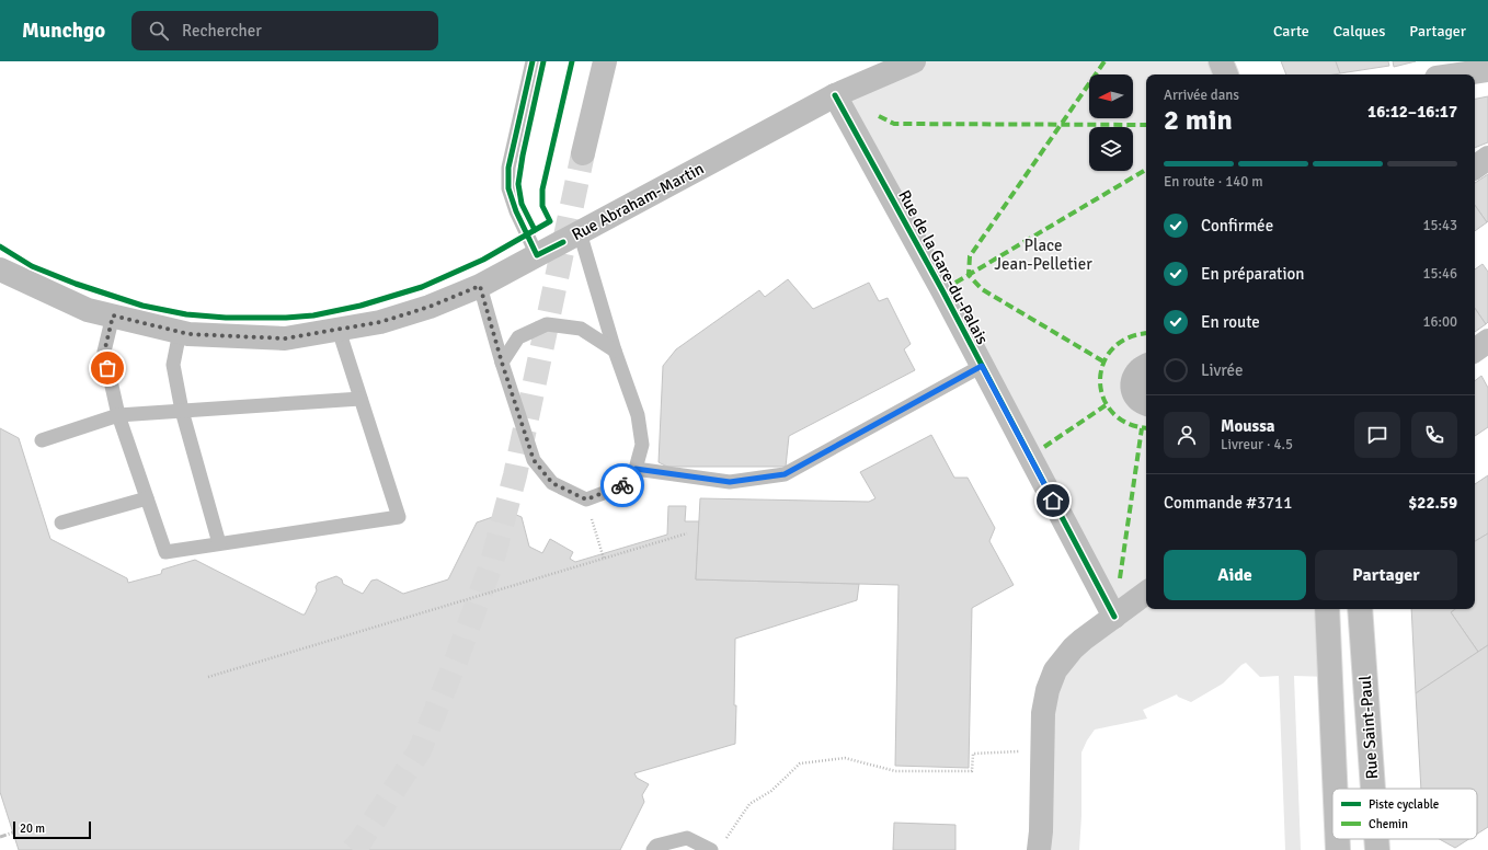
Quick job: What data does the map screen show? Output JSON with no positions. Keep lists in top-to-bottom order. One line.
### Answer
{"streets":{"street":["Rue Abraham-Martin","Rue de la Gare-du-Palais","Rue Saint-Paul"]},"crossings":[["Rue Abraham-Martin","Rue de la Gare-du-Palais"]],"parks":["Place Jean-Pelletier"],"legend":["Piste cyclable","Chemin"],"scale_bar":"20 m","north":"left","page":{"header":"Munchgo","search":"Rechercher","nav":["Carte","Calques","Partager"],"heading":["2 min","Arrivée dans","16:12–16:17"],"panel":["Moussa","Livreur · 4.5","Commande #3711","$22.59"],"bar":"En route · 140 m","list":[["Confirmée","15:43"],["En préparation","15:46"],["En route","16:00"],"Livrée"],"buttons":["Aide","Partager"],"scale":"20 m"}}
